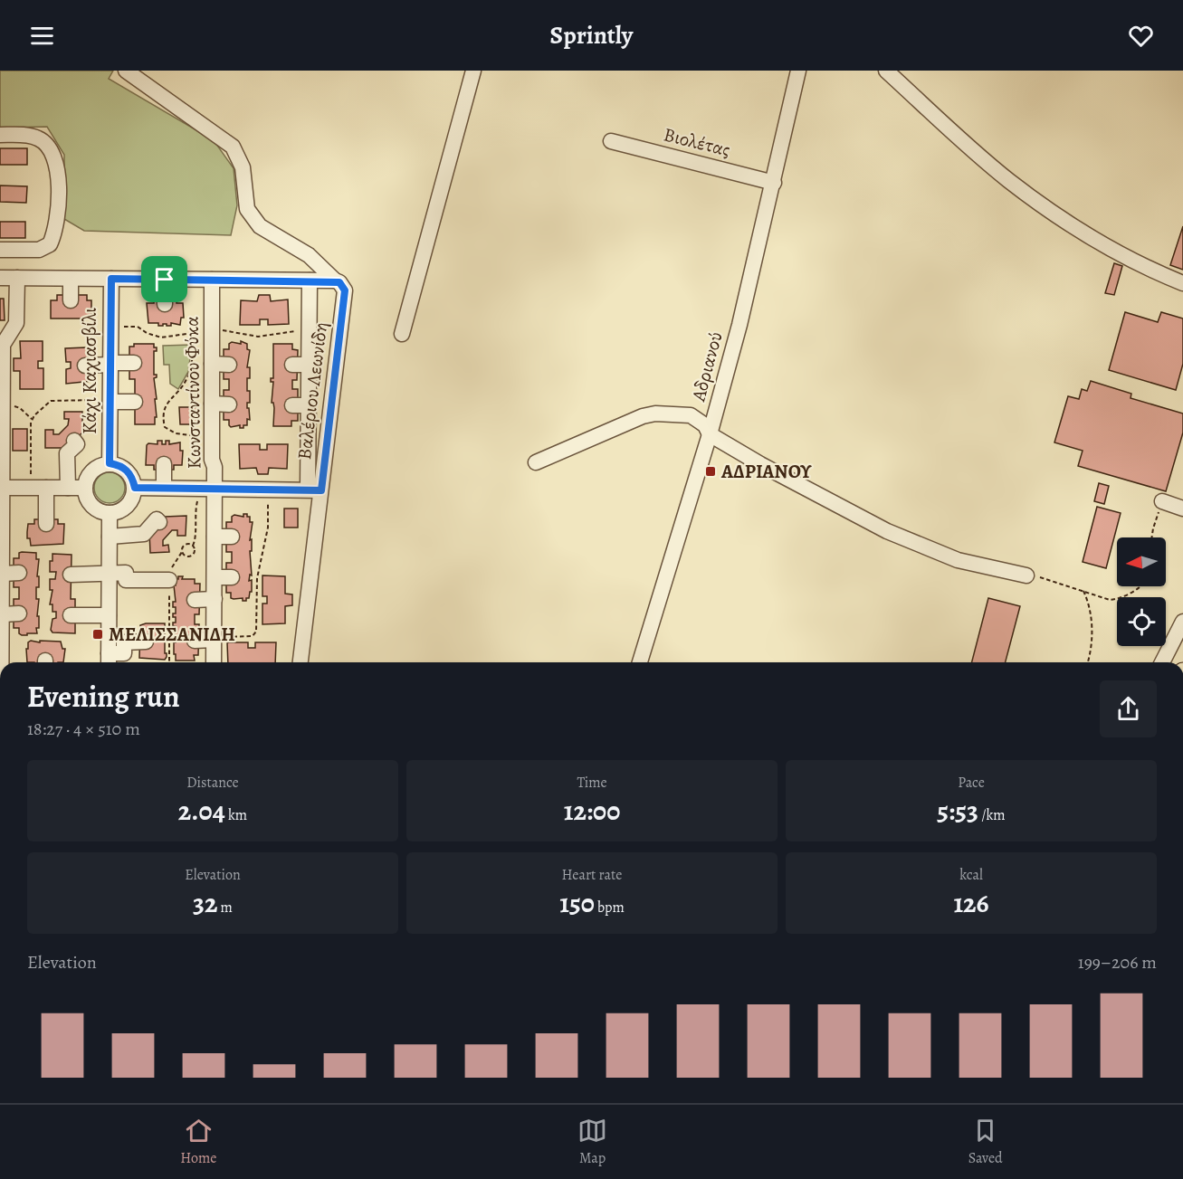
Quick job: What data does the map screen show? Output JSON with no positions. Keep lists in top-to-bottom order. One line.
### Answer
{"streets":{"street":["Βιολέτας","Αδριανού","Κάχι Καχιασβίλι","Βαλέριου Λεωνίδη","Κωνσταντίνου Φύκα"]},"crossings":[["Βιολέτας","Αδριανού"]],"places":{"transit":["ΑΔΡΙΑΝΟΥ","ΜΕΛΙΣΣΑΝΙΔΗ"]},"north":"left","page":{"header":"Sprintly","heading":["Evening run","18:27 · 4 × 510 m"],"stats":[["Distance","2.04 km"],["Time","12:00"],["Pace","5:53 /km"],["Elevation","32 m"],["Heart rate","150 bpm"],["kcal","126"]],"chart":["Elevation","199–206 m"],"tabs":["Home","Map","Saved"]}}
